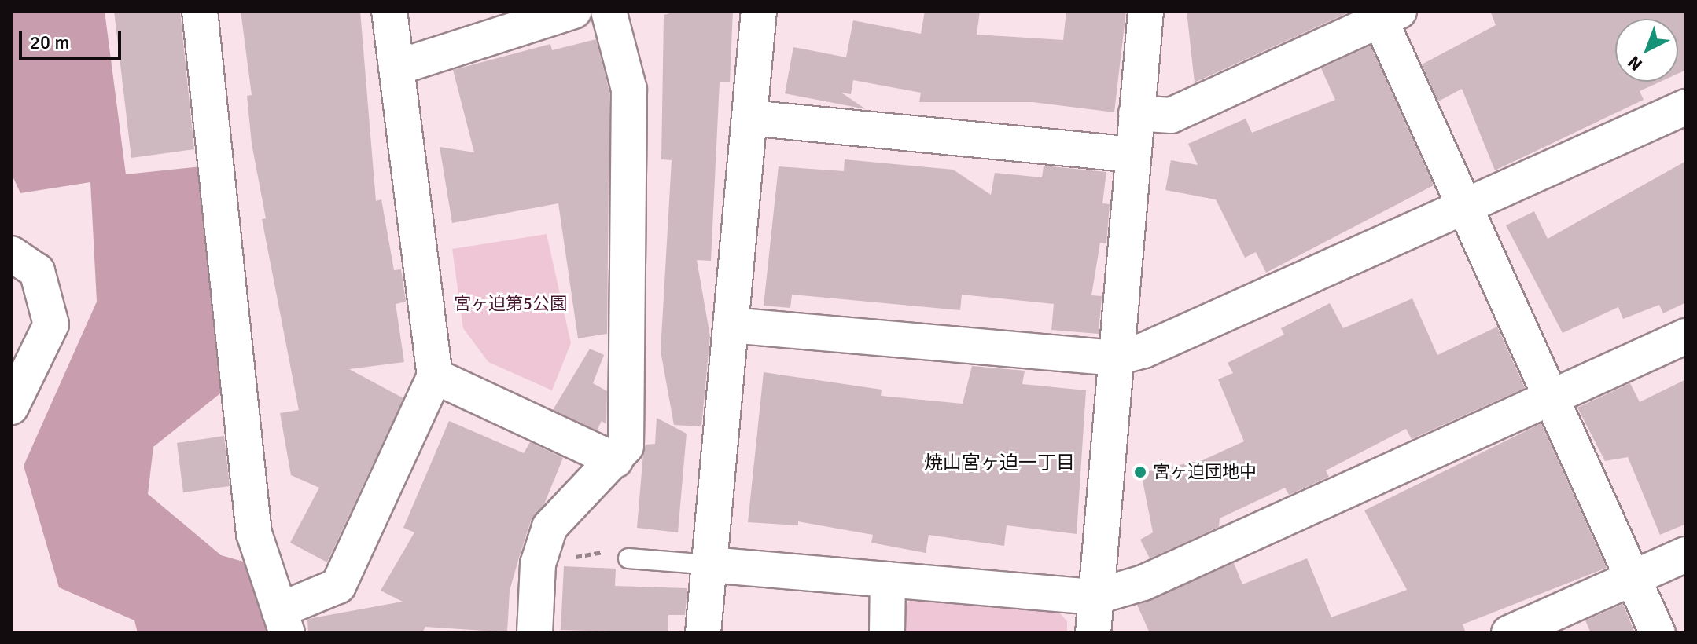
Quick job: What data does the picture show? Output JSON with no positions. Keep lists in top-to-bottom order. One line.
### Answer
{"districts":["焼山宮ヶ迫一丁目"],"parks":["宮ヶ迫第5公園"],"places":["宮ヶ迫団地中"],"scale_bar":"20 m","north":"bottom left"}
